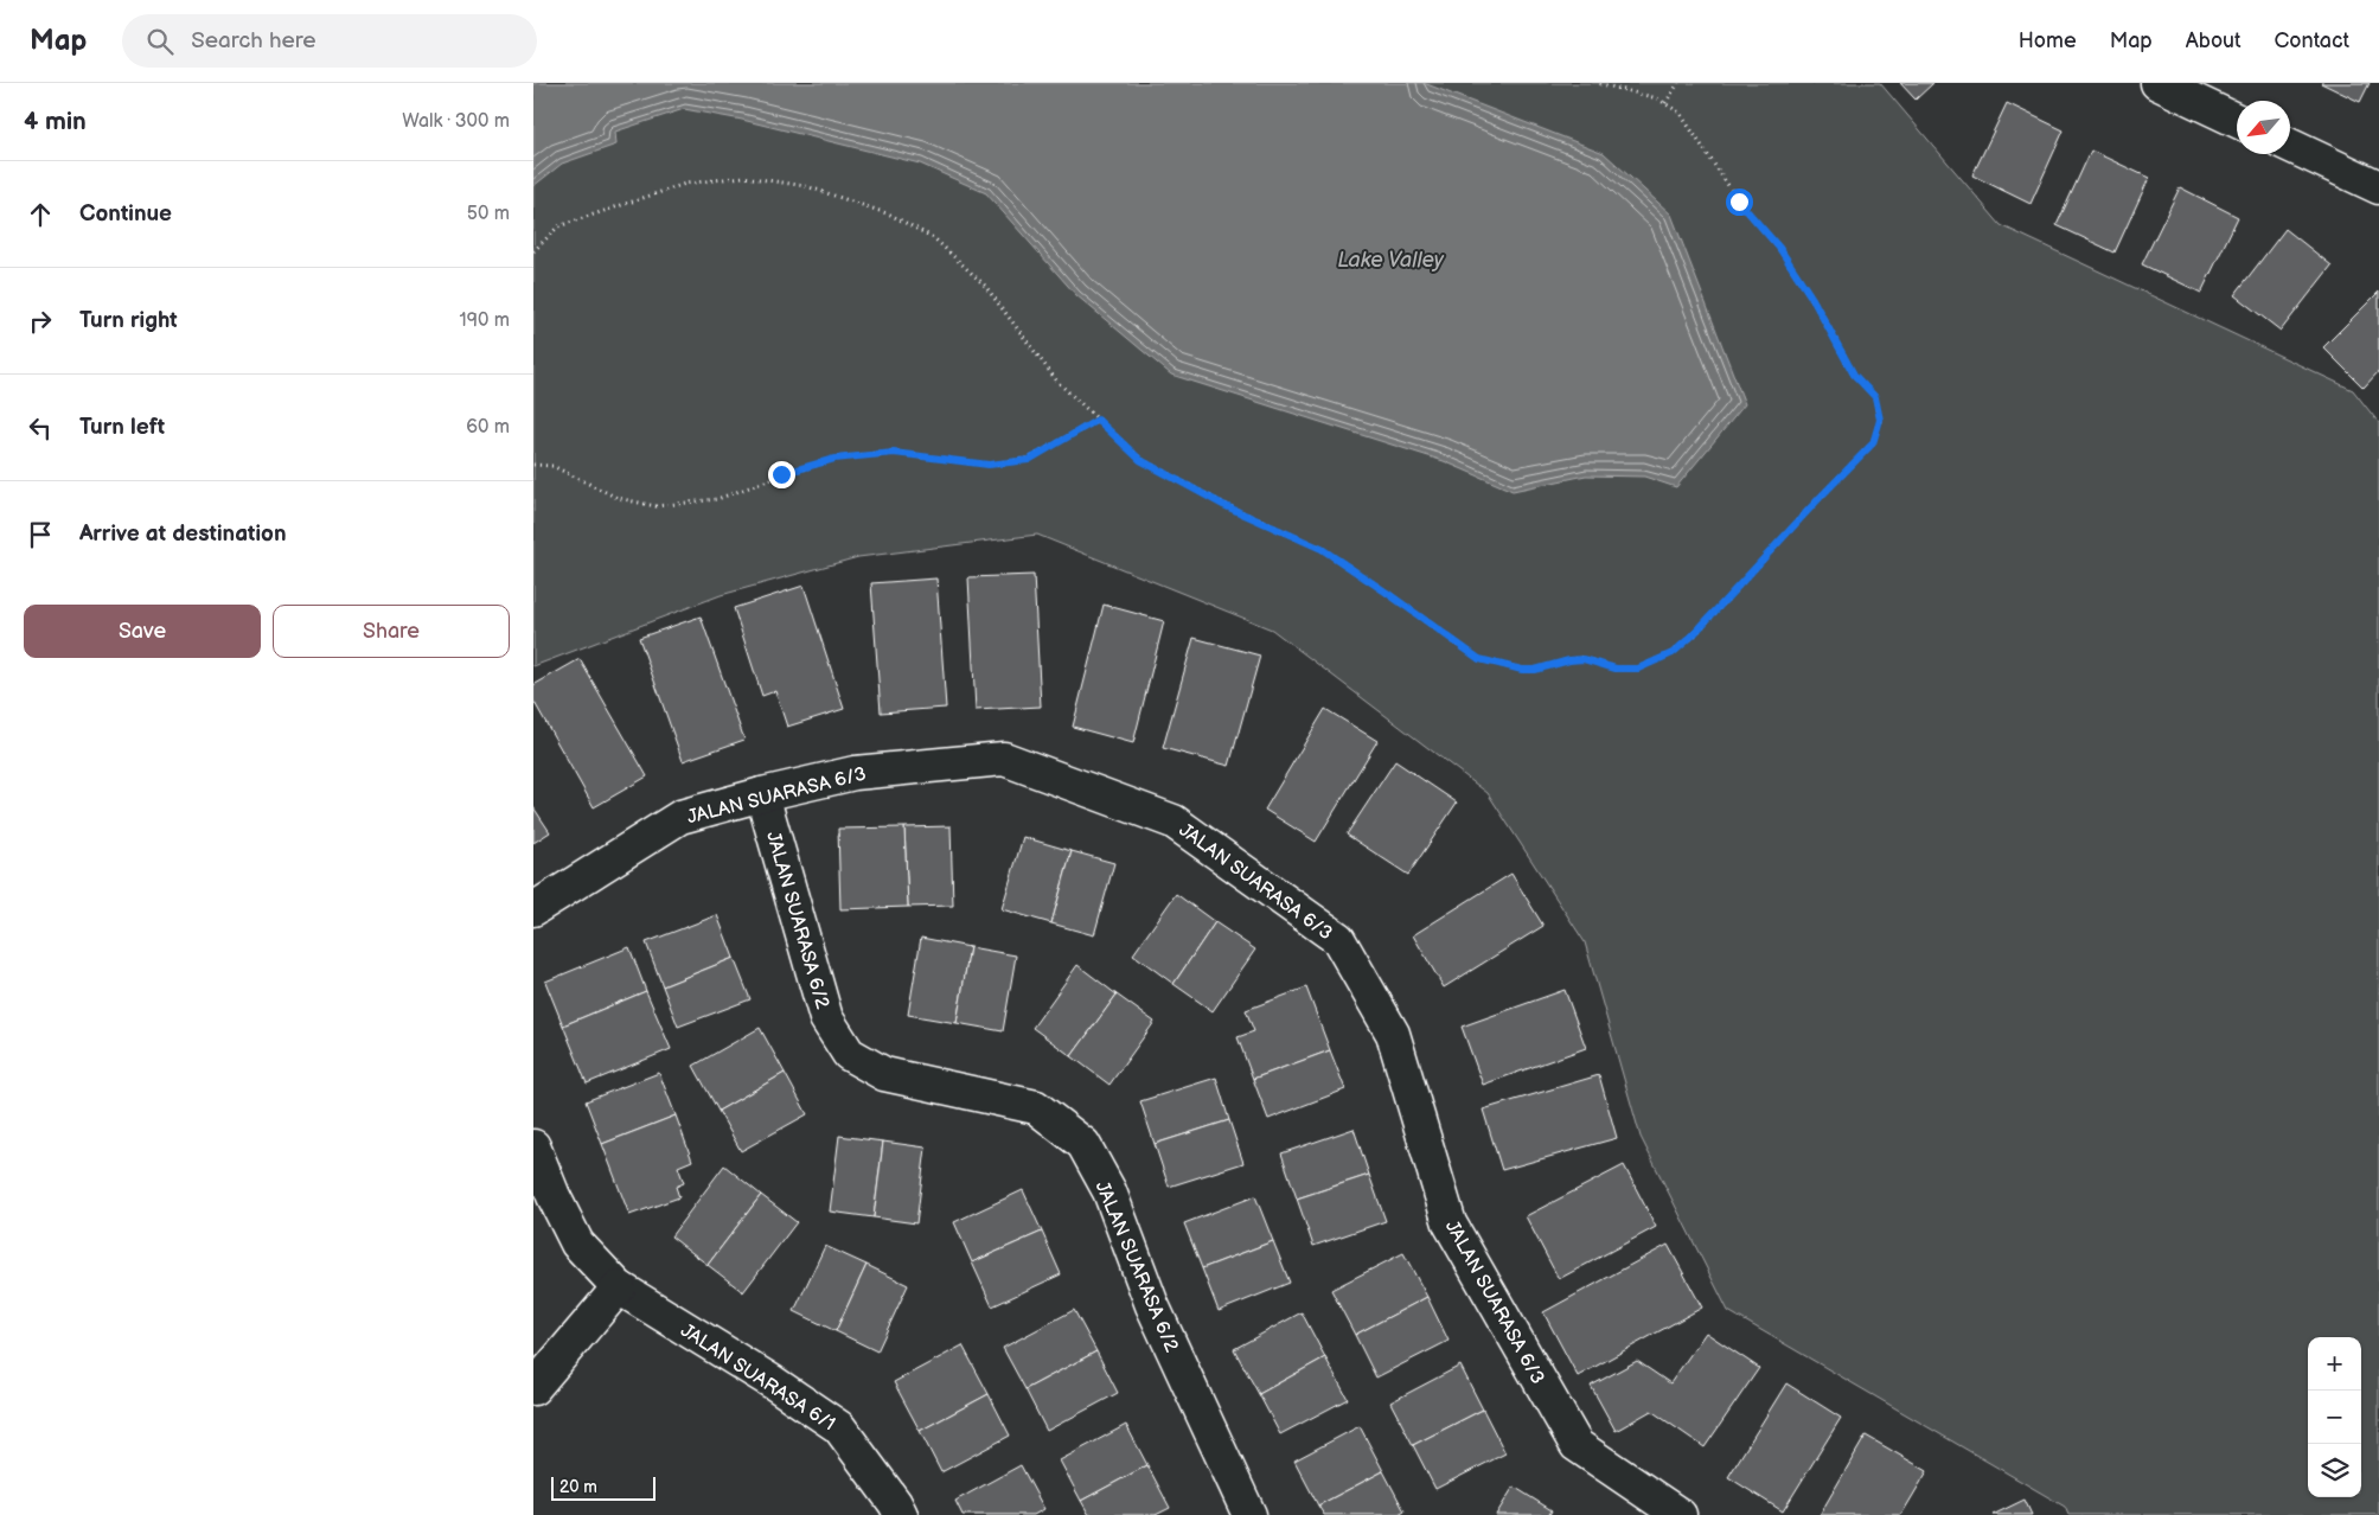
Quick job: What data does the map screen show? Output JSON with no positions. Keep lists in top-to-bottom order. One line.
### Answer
{"streets":{"street":["JALAN SUARASA 6/3","JALAN SUARASA 6/2","JALAN SUARASA 6/1"]},"crossings":[["JALAN SUARASA 6/3","JALAN SUARASA 6/2"]],"water":["Lake Valley"],"scale_bar":"20 m","north":"bottom left","page":{"header":"Map","search":"Search here","nav":["Home","Map","About","Contact"],"heading":["4 min","Walk · 300 m"],"list":[["Continue","50 m"],["Turn right","190 m"],["Turn left","60 m"],"Arrive at destination"],"buttons":["Save","Share"],"map_buttons":["+","−"],"scale":"20 m"}}
